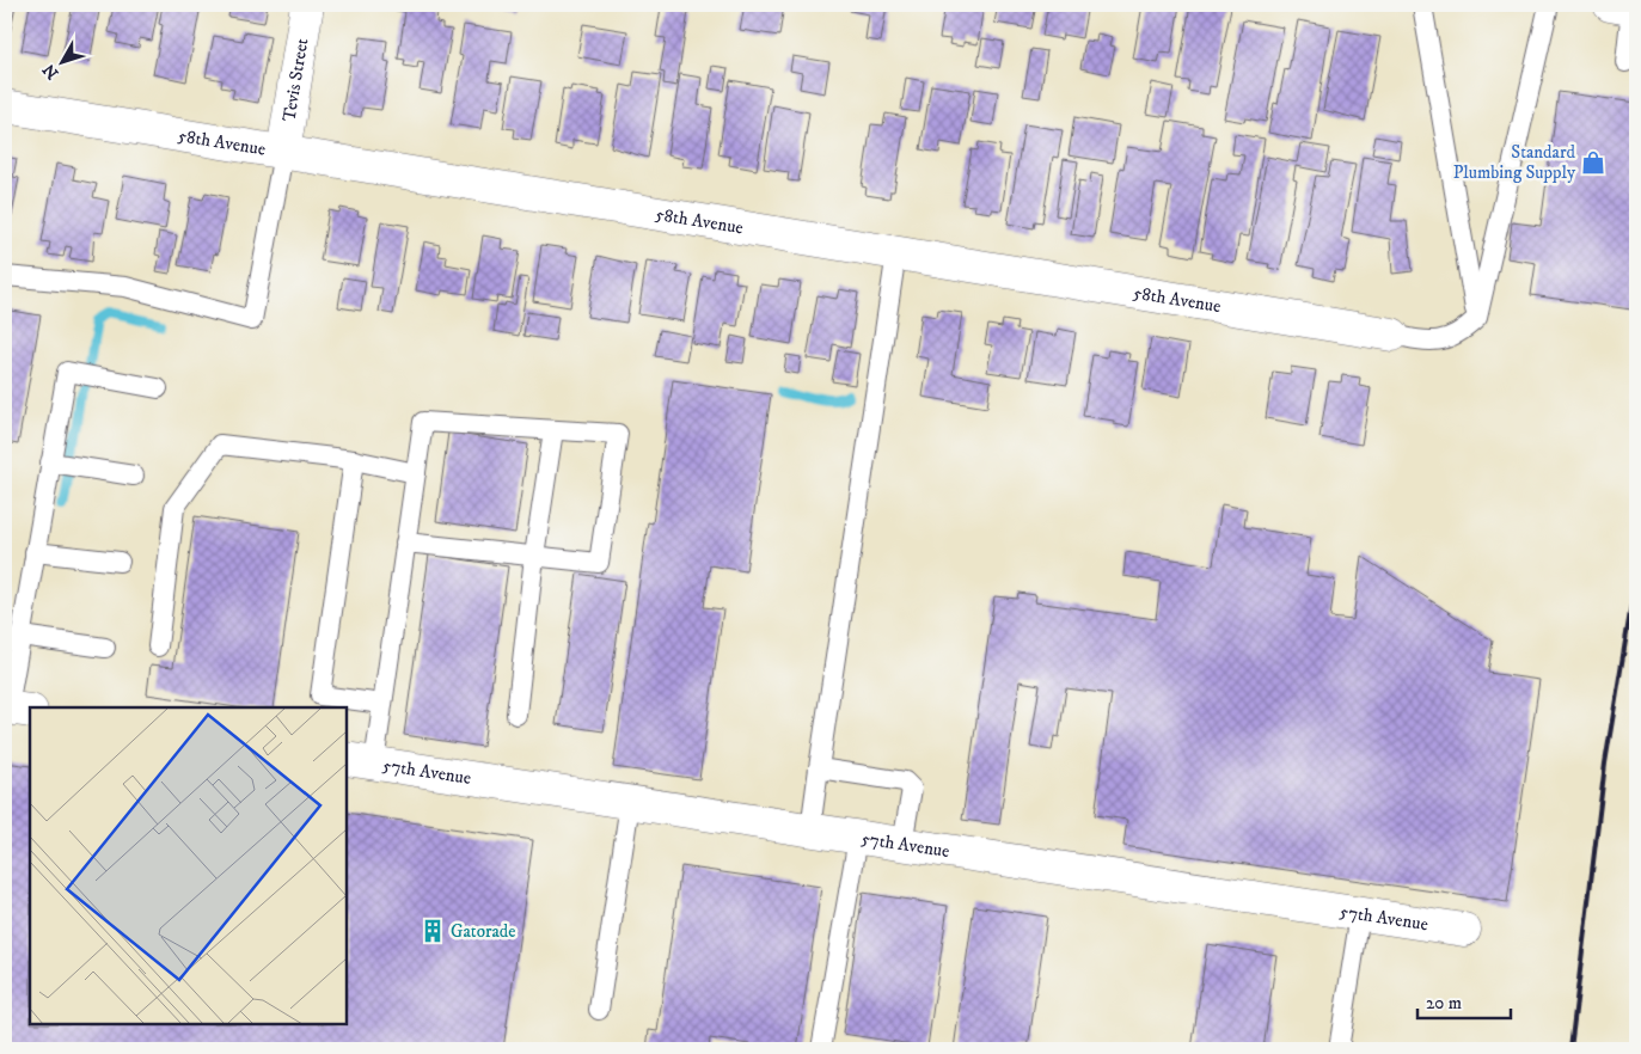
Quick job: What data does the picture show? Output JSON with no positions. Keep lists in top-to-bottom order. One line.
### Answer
{"streets":{"street":["Tevis Street","58th Avenue","57th Avenue"]},"crossings":[["Tevis Street","58th Avenue"]],"places":{"shop":["Standard Plumbing Supply"],"building":["Gatorade"]},"scale_bar":"20 m","north":"bottom left"}
